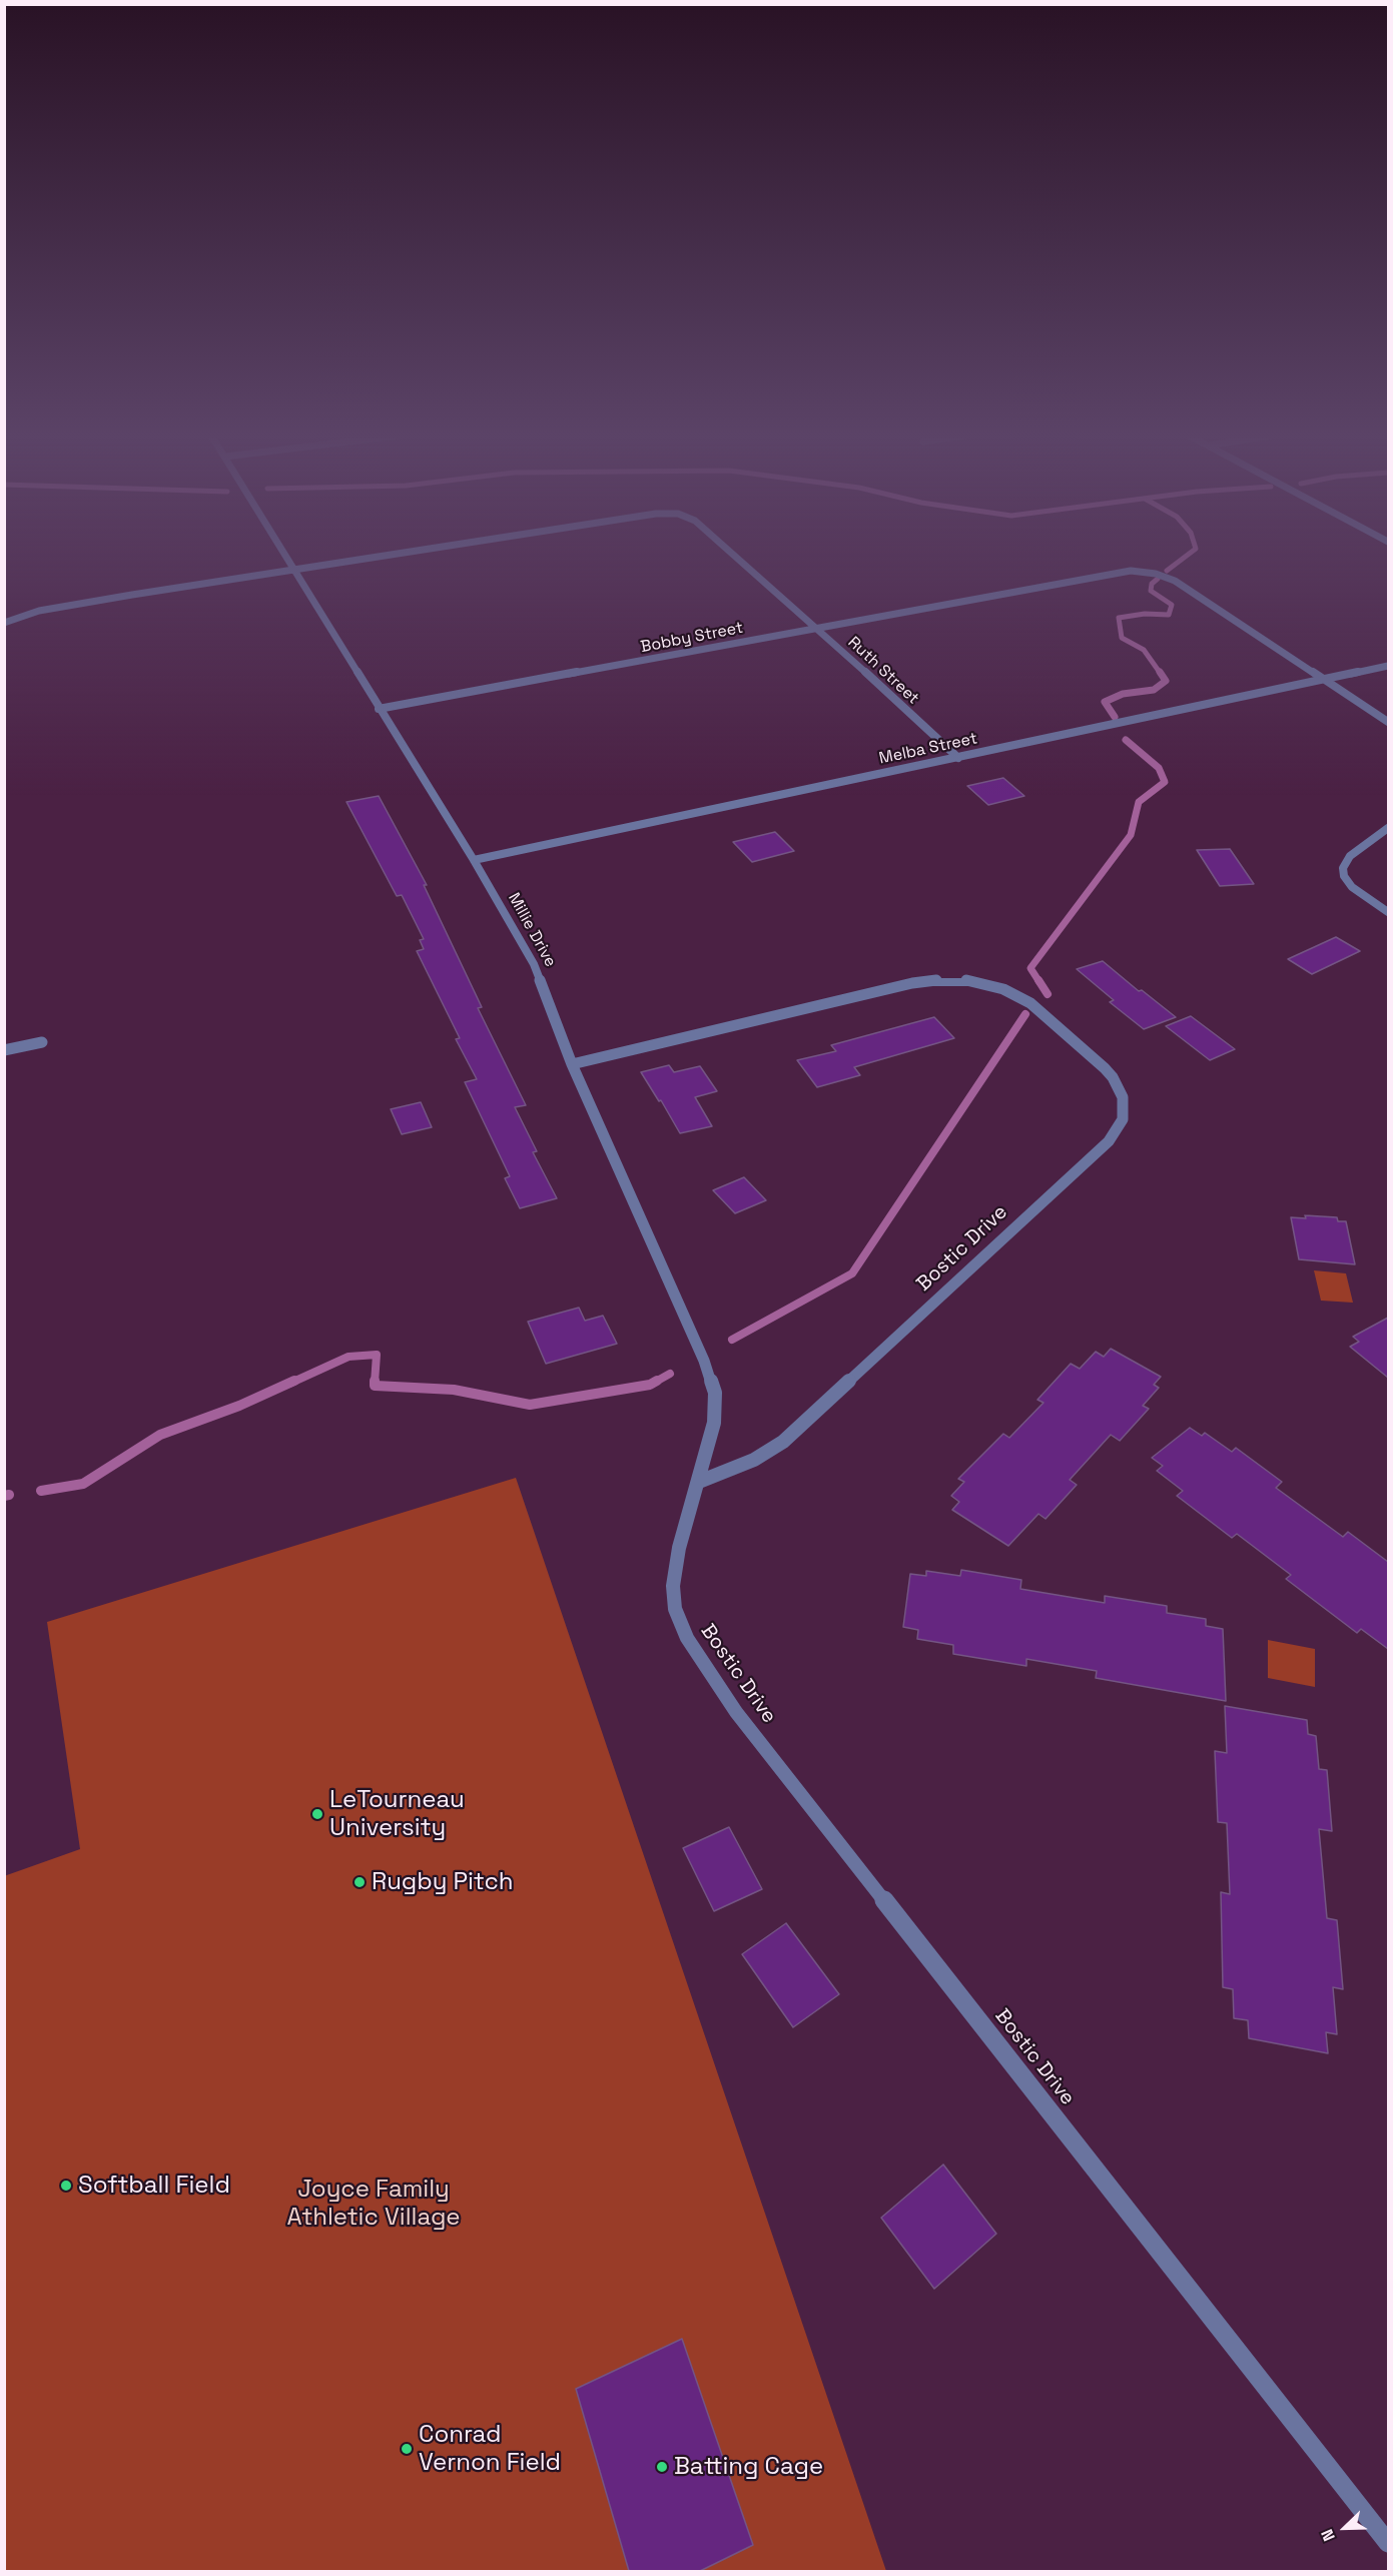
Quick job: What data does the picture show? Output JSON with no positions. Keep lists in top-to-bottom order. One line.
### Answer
{"streets":{"street":["Bobby Street","Ruth Street","Melba Street","Millie Drive","Bostic Drive"]},"crossings":[["Bobby Street","Ruth Street"],["Bobby Street","Melba Street"],["Bobby Street","Millie Drive"],["Ruth Street","Melba Street"],["Ruth Street","Millie Drive"],["Melba Street","Millie Drive"],["Millie Drive","Bostic Drive"]],"parks":["Joyce Family Athletic Village"],"places":["LeTourneau University","Rugby Pitch","Softball Field","Conrad Vernon Field","Batting Cage"],"north":"bottom left"}
